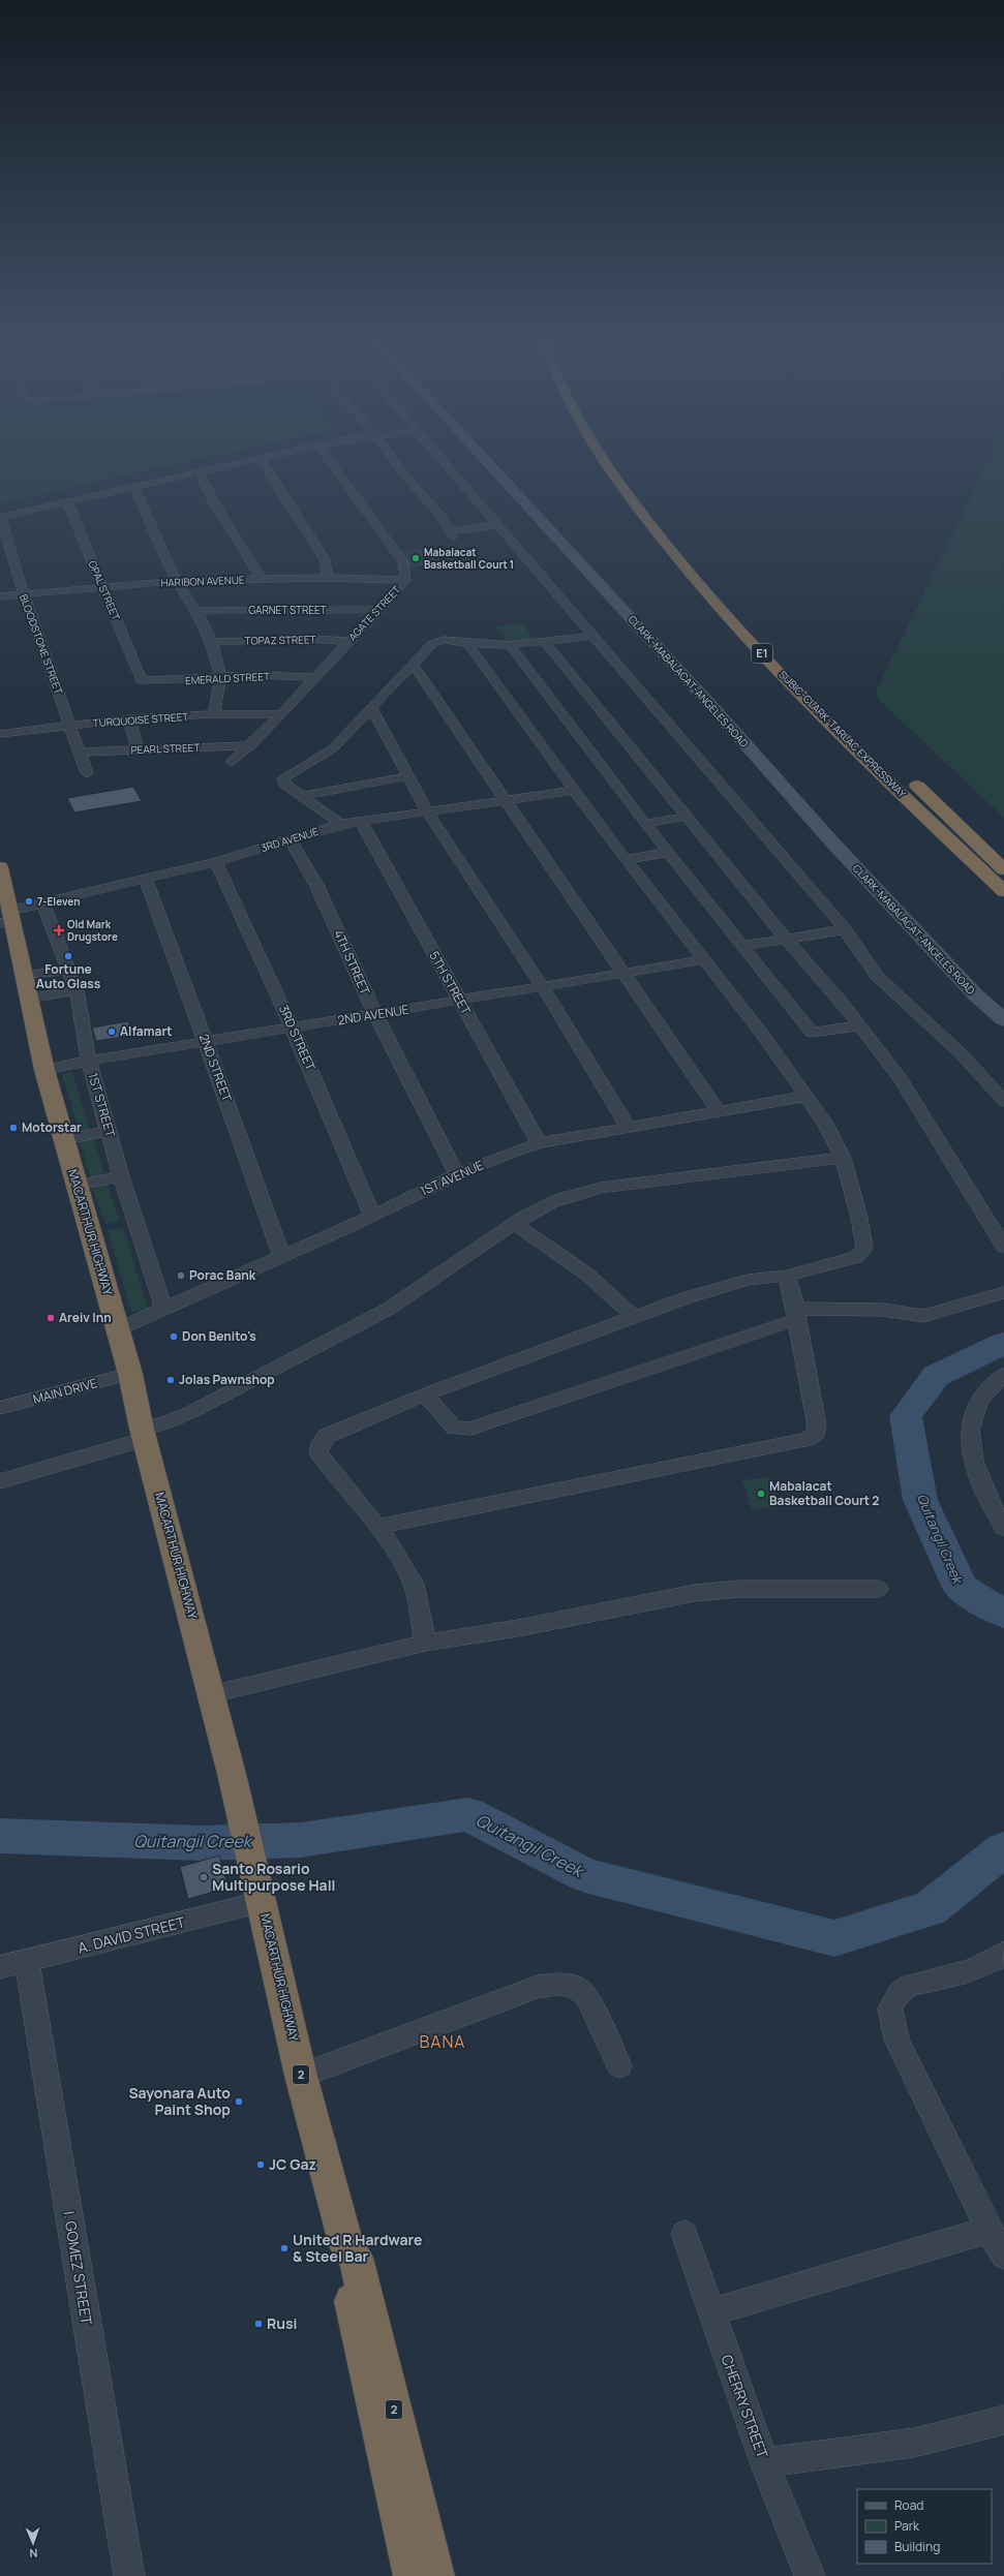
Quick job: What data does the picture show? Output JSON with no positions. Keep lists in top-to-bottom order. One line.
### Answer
{"streets":{"highway":["E1","SUBIC-CLARK-TARLAC EXPRESSWAY","MACARTHUR HIGHWAY","2"],"main road":["CLARK-MABALACAT-ANGELES ROAD"],"street":["HARIBON AVENUE","OPAL STREET","GARNET STREET","AGATE STREET","TOPAZ STREET","BLOODSTONE STREET","EMERALD STREET","TURQUOISE STREET","PEARL STREET","3RD AVENUE","4TH STREET","5TH STREET","2ND AVENUE","3RD STREET","2ND STREET","1ST STREET","1ST AVENUE","MAIN DRIVE","A. DAVID STREET","I. GOMEZ STREET","CHERRY STREET"]},"crossings":[["HARIBON AVENUE","OPAL STREET"],["HARIBON AVENUE","AGATE STREET"],["HARIBON AVENUE","BLOODSTONE STREET"],["OPAL STREET","BLOODSTONE STREET"],["OPAL STREET","EMERALD STREET"],["GARNET STREET","AGATE STREET"],["AGATE STREET","TOPAZ STREET"],["AGATE STREET","EMERALD STREET"],["AGATE STREET","TURQUOISE STREET"],["AGATE STREET","PEARL STREET"],["BLOODSTONE STREET","TURQUOISE STREET"],["BLOODSTONE STREET","PEARL STREET"],["3RD AVENUE","4TH STREET"],["3RD AVENUE","5TH STREET"],["3RD AVENUE","3RD STREET"],["3RD AVENUE","2ND STREET"],["3RD AVENUE","1ST STREET"],["3RD AVENUE","MACARTHUR HIGHWAY"],["4TH STREET","2ND AVENUE"],["4TH STREET","1ST AVENUE"],["5TH STREET","2ND AVENUE"],["5TH STREET","1ST AVENUE"],["2ND AVENUE","3RD STREET"],["2ND AVENUE","2ND STREET"],["2ND AVENUE","1ST STREET"],["2ND AVENUE","MACARTHUR HIGHWAY"],["3RD STREET","1ST AVENUE"],["2ND STREET","1ST AVENUE"],["1ST STREET","1ST AVENUE"],["1ST AVENUE","MACARTHUR HIGHWAY"],["MACARTHUR HIGHWAY","MAIN DRIVE"],["MACARTHUR HIGHWAY","A. DAVID STREET"],["A. DAVID STREET","I. GOMEZ STREET"]],"districts":["BANA"],"water":["Quitangil Creek"],"places":{"other":["Mabalacat Basketball Court 1","7-Eleven","Fortune Auto Glass","Alfamart","Motorstar","Porac Bank","Areiv Inn","Don Benito's","Jolas Pawnshop","Mabalacat Basketball Court 2","Santo Rosario Multipurpose Hall","Sayonara Auto Paint Shop","JC Gaz","United R Hardware & Steel Bar","Rusi"],"health":["Old Mark Drugstore"]},"legend":["Road","Park","Building"],"north":"bottom"}
